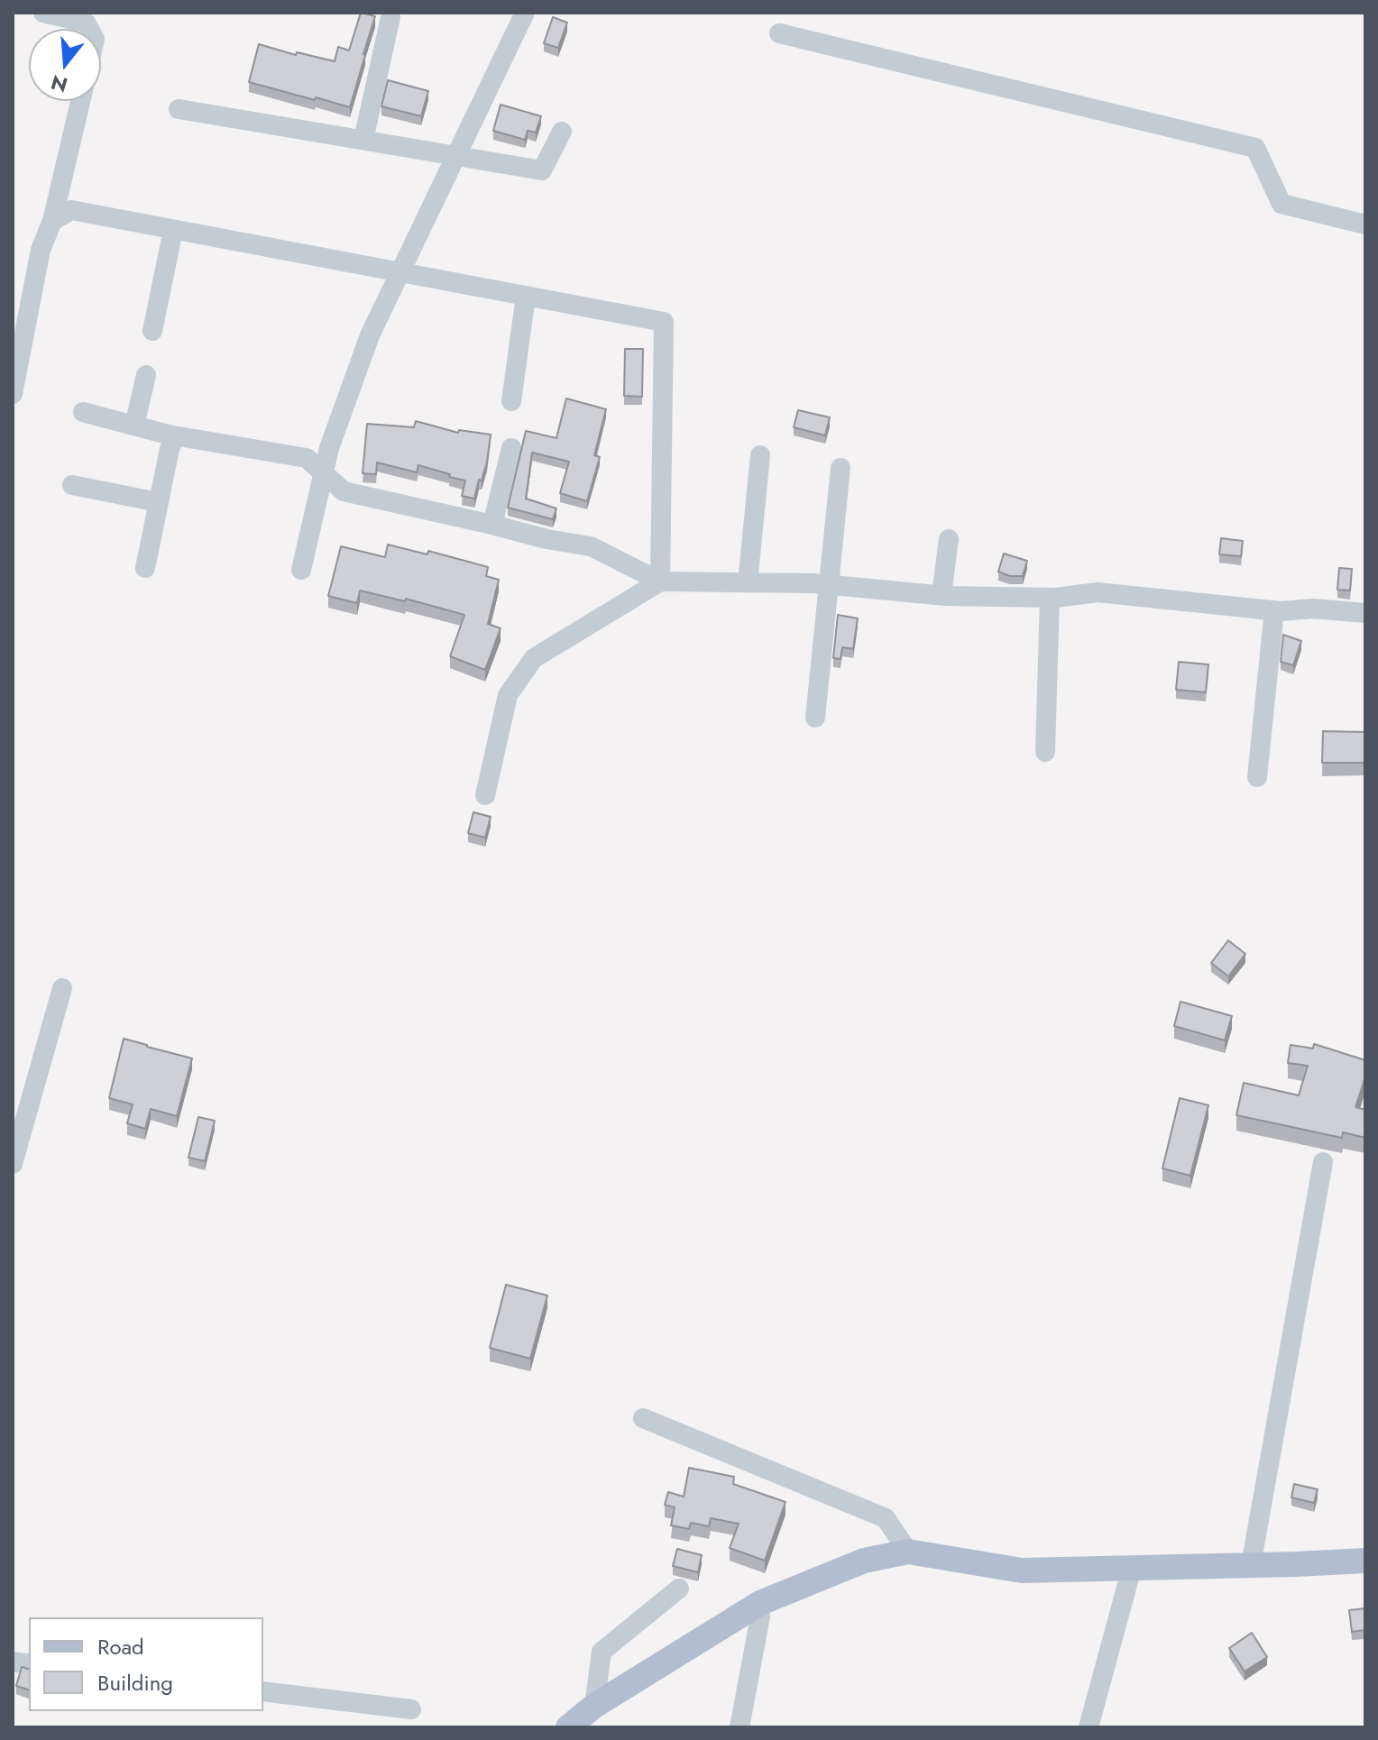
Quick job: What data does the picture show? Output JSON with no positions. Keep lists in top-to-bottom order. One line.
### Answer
{"legend":["Road","Building"],"north":"bottom"}
